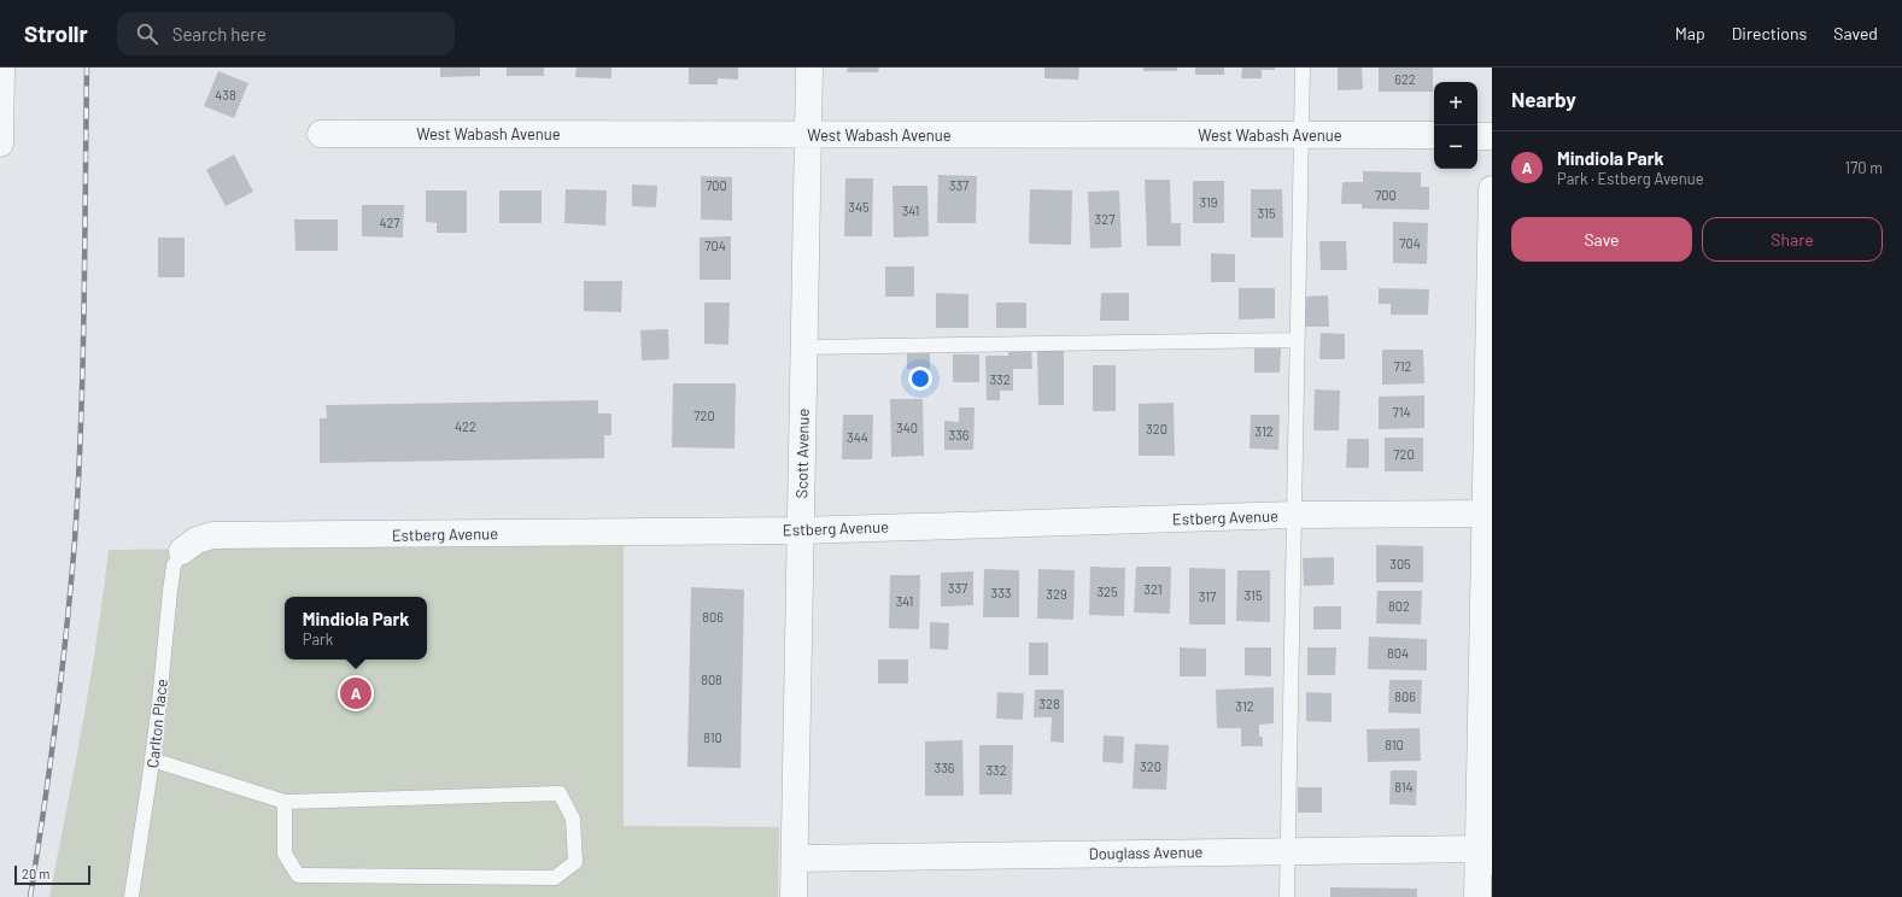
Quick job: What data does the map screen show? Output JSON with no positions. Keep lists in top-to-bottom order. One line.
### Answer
{"streets":{"street":["West Wabash Avenue","Scott Avenue","Estberg Avenue","Douglass Avenue"],"lane":["Carlton Place"]},"crossings":[["West Wabash Avenue","Scott Avenue"],["Scott Avenue","Estberg Avenue"],["Scott Avenue","Douglass Avenue"],["Estberg Avenue","Carlton Place"]],"house_numbers":["622","438","700","337","700","319","345","341","315","327","427","704","704","712","332","714","720","422","340","320","312","336","344","720","305","337","321","325","333","329","315","317","341","802","806","804","808","806","328","312","810","810","320","336","332","814"],"scale_bar":"20 m","page":{"header":"Strollr","search":"Search here","nav":["Map","Directions","Saved"],"heading":"Nearby","map_buttons":["+","−"],"list":[{"mark":"A","name":"Mindiola Park","note":"Park · Estberg Avenue","value":"170 m"}],"buttons":["Save","Share"],"popup":["Mindiola Park","Park"],"pins":"A","scale":"20 m"}}
